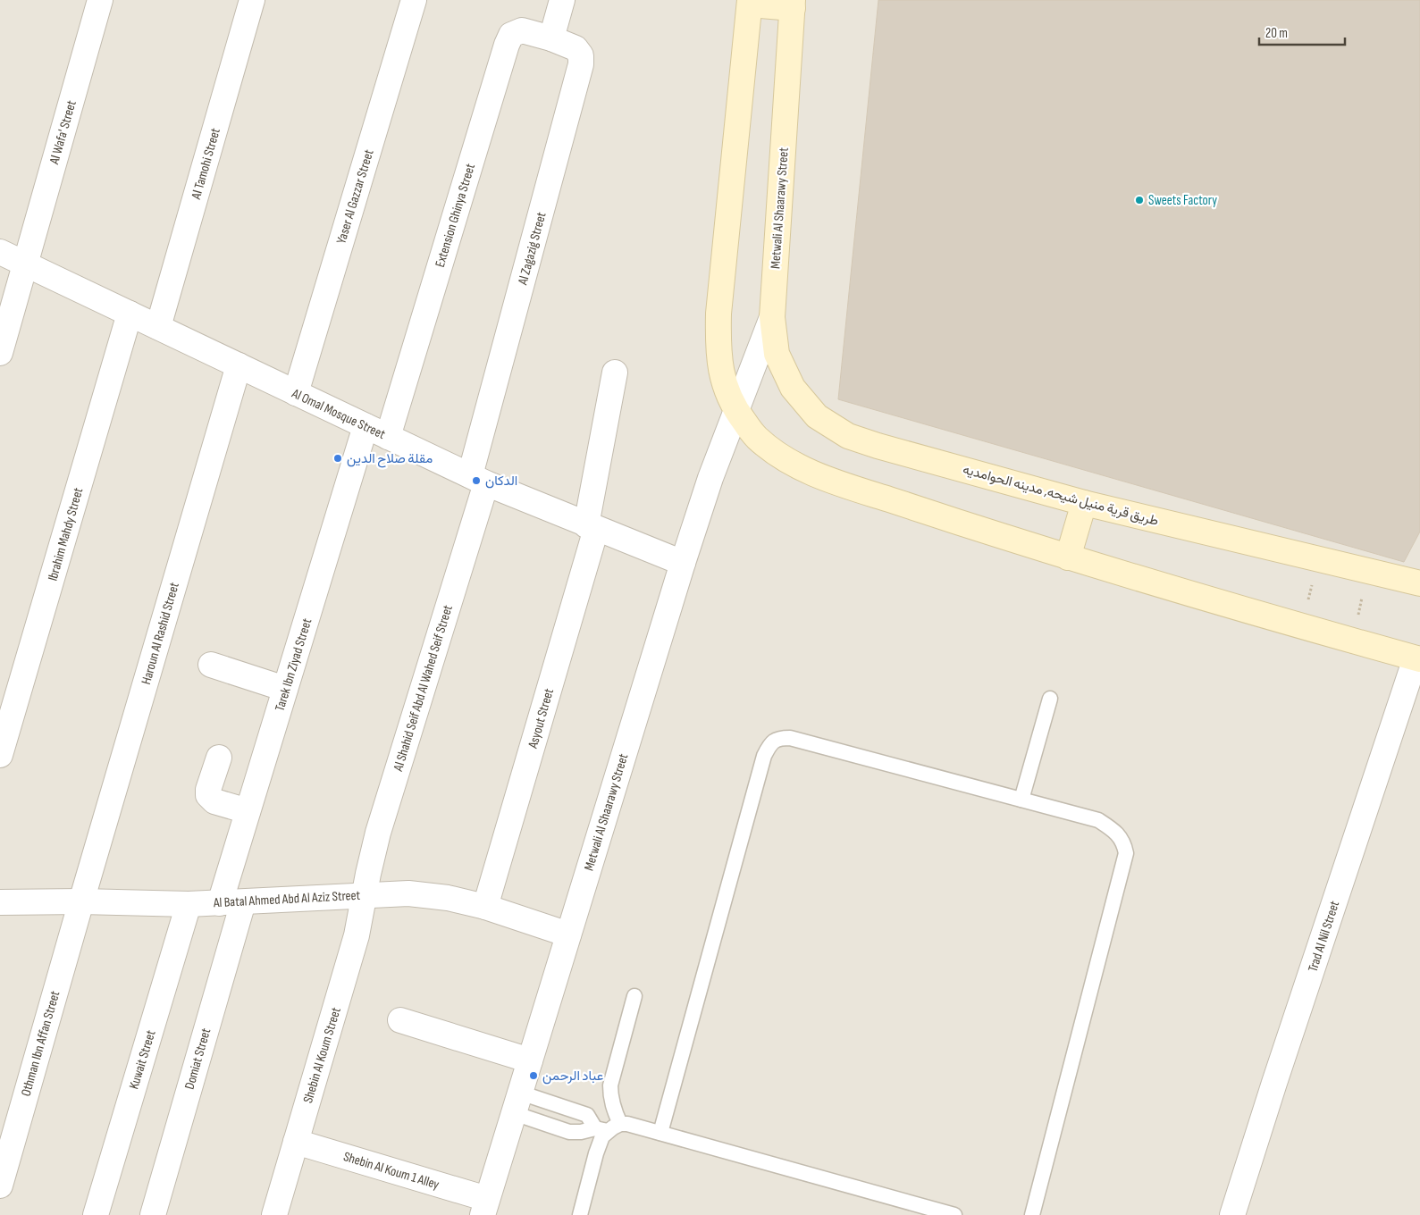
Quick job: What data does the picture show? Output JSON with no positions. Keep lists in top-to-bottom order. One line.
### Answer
{"streets":{"main road":["Metwali Al Shaarawy Street","طريق قرية منيل شيحه, مدينه الحوامديه"],"street":["Al Wafa' Street","Al Tamohi Street","Yaser Al Gazzar Street","Extension Ghinya Street","Al Zagazig Street","Al Omal Mosque Street","Ibrahim Mahdy Street","Haroun Al Rashid Street","Tarek Ibn Ziyad Street","Al Shahid Seif Abd Al Wahed Seif Street","Asyout Street","Al Batal Ahmed Abd Al Aziz Street","Trad Al Nil Street","Othman Ibn Affan Street","Shebin Al Koum Street","Domiat Street","Kuwait Street","Shebin Al Koum 1 Alley"]},"crossings":[["Al Wafa' Street","Al Omal Mosque Street"],["Al Tamohi Street","Al Omal Mosque Street"],["Yaser Al Gazzar Street","Al Omal Mosque Street"],["Metwali Al Shaarawy Street","Al Omal Mosque Street"],["Metwali Al Shaarawy Street","طريق قرية منيل شيحه, مدينه الحوامديه"],["Metwali Al Shaarawy Street","Al Batal Ahmed Abd Al Aziz Street"],["Metwali Al Shaarawy Street","Shebin Al Koum 1 Alley"],["Extension Ghinya Street","Al Zagazig Street"],["Extension Ghinya Street","Al Omal Mosque Street"],["Al Zagazig Street","Al Omal Mosque Street"],["Al Zagazig Street","Al Shahid Seif Abd Al Wahed Seif Street"],["Al Omal Mosque Street","Ibrahim Mahdy Street"],["Al Omal Mosque Street","Haroun Al Rashid Street"],["Al Omal Mosque Street","Tarek Ibn Ziyad Street"],["Al Omal Mosque Street","Al Shahid Seif Abd Al Wahed Seif Street"],["Al Omal Mosque Street","Asyout Street"],["Haroun Al Rashid Street","Al Batal Ahmed Abd Al Aziz Street"],["Haroun Al Rashid Street","Othman Ibn Affan Street"],["Tarek Ibn Ziyad Street","Al Batal Ahmed Abd Al Aziz Street"],["Tarek Ibn Ziyad Street","Domiat Street"],["Al Shahid Seif Abd Al Wahed Seif Street","Al Batal Ahmed Abd Al Aziz Street"],["Al Shahid Seif Abd Al Wahed Seif Street","Shebin Al Koum Street"],["Asyout Street","Al Batal Ahmed Abd Al Aziz Street"],["Al Batal Ahmed Abd Al Aziz Street","Othman Ibn Affan Street"],["Al Batal Ahmed Abd Al Aziz Street","Shebin Al Koum Street"],["Al Batal Ahmed Abd Al Aziz Street","Domiat Street"],["Al Batal Ahmed Abd Al Aziz Street","Kuwait Street"],["Shebin Al Koum Street","Shebin Al Koum 1 Alley"]],"places":["Sweets Factory","مقلة صلاح الدين","الدكان","عباد الرحمن"],"scale_bar":"20 m"}
